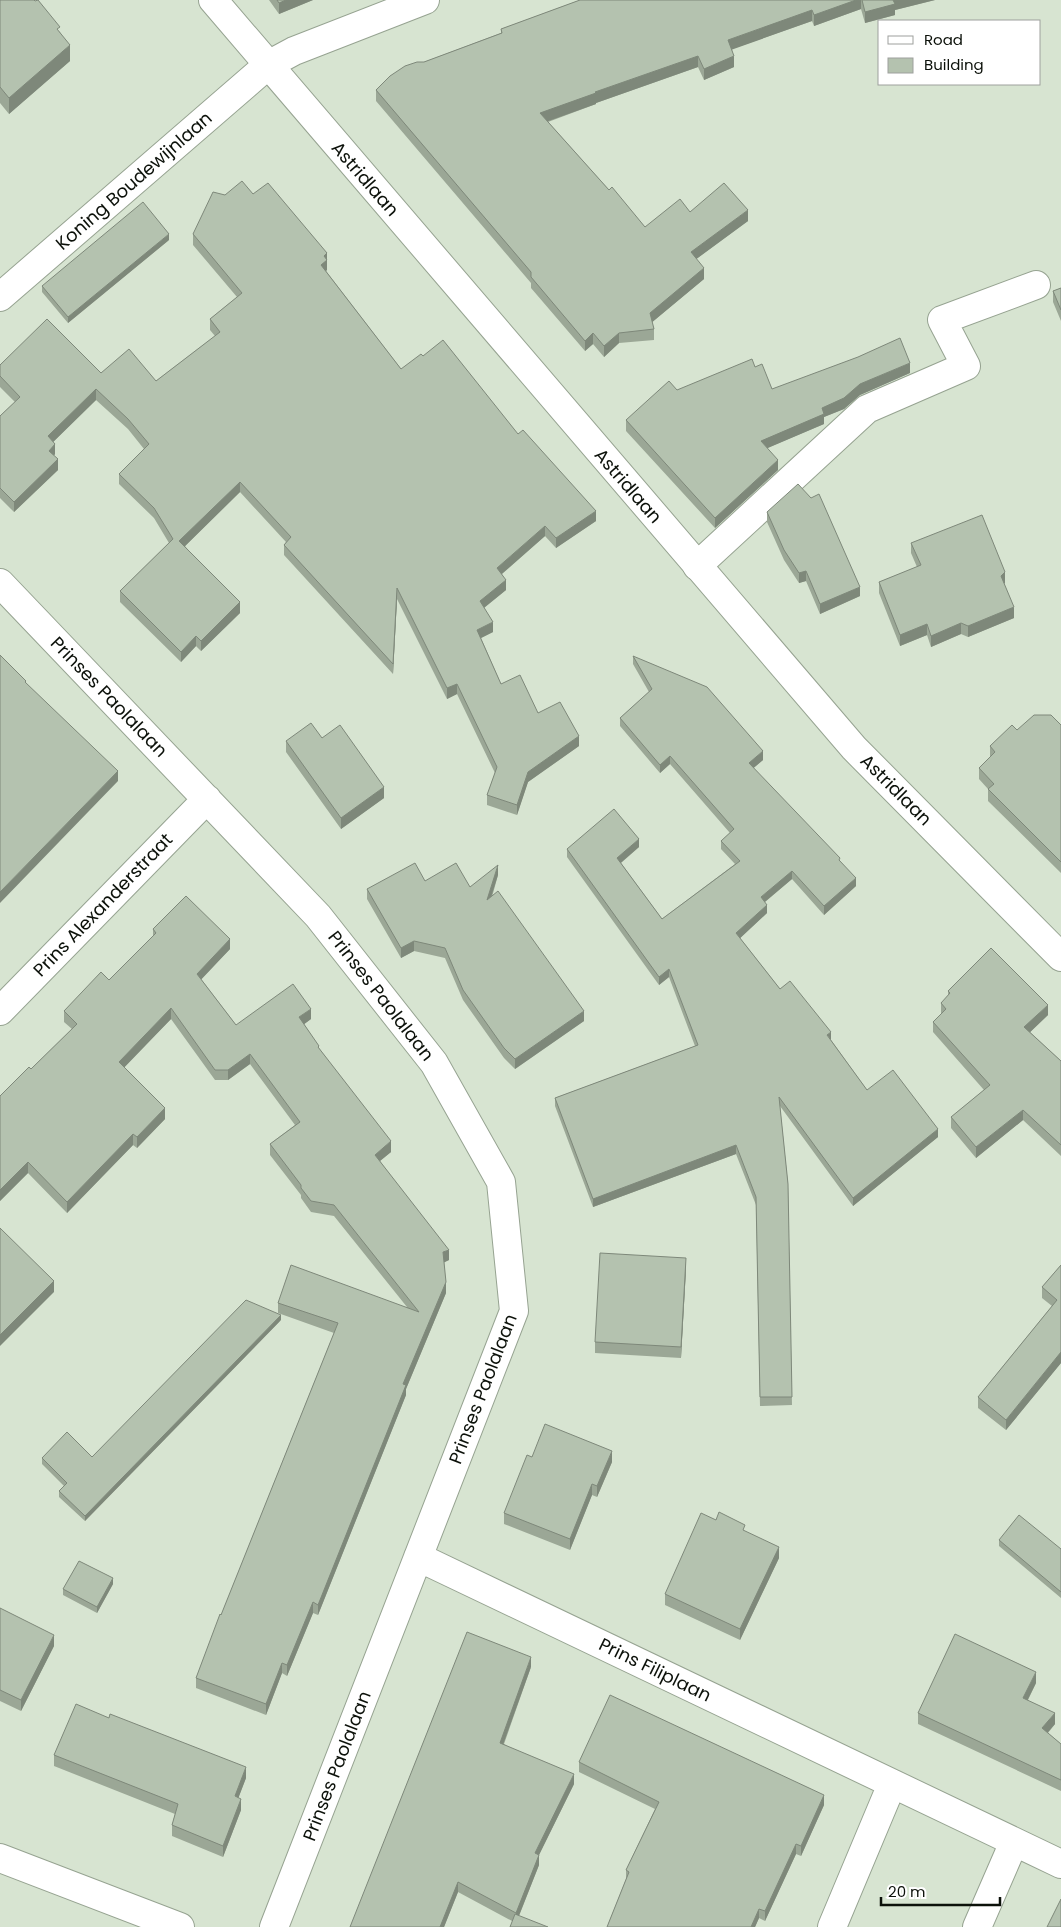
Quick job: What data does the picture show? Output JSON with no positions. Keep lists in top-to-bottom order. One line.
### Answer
{"streets":{"street":["Astridlaan","Koning Boudewijnlaan","Prinses Paolalaan","Prins Alexanderstraat","Prins Filiplaan"]},"crossings":[["Astridlaan","Koning Boudewijnlaan"],["Prinses Paolalaan","Prins Alexanderstraat"],["Prinses Paolalaan","Prins Filiplaan"]],"legend":["Road","Building"],"scale_bar":"20 m"}
